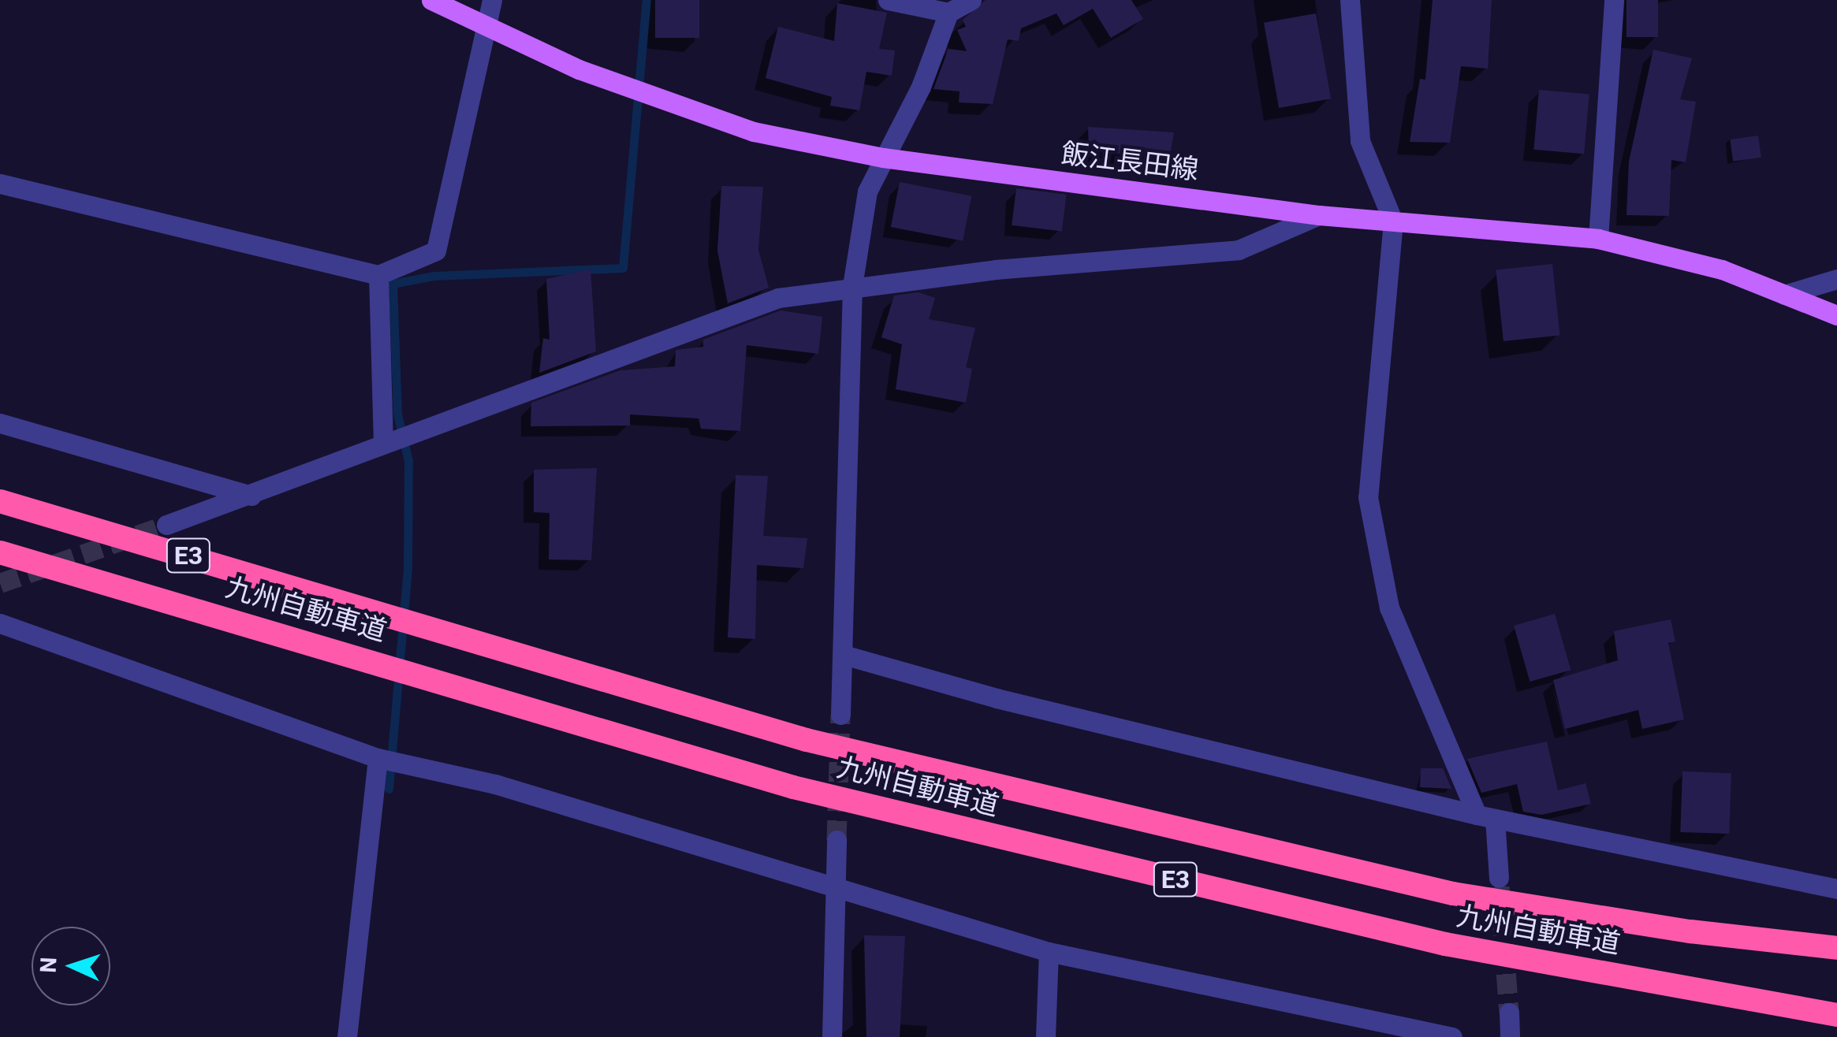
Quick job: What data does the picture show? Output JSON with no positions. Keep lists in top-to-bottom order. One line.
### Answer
{"streets":{"highway":["E3","九州自動車道"],"main road":["飯江長田線"]},"north":"left"}
